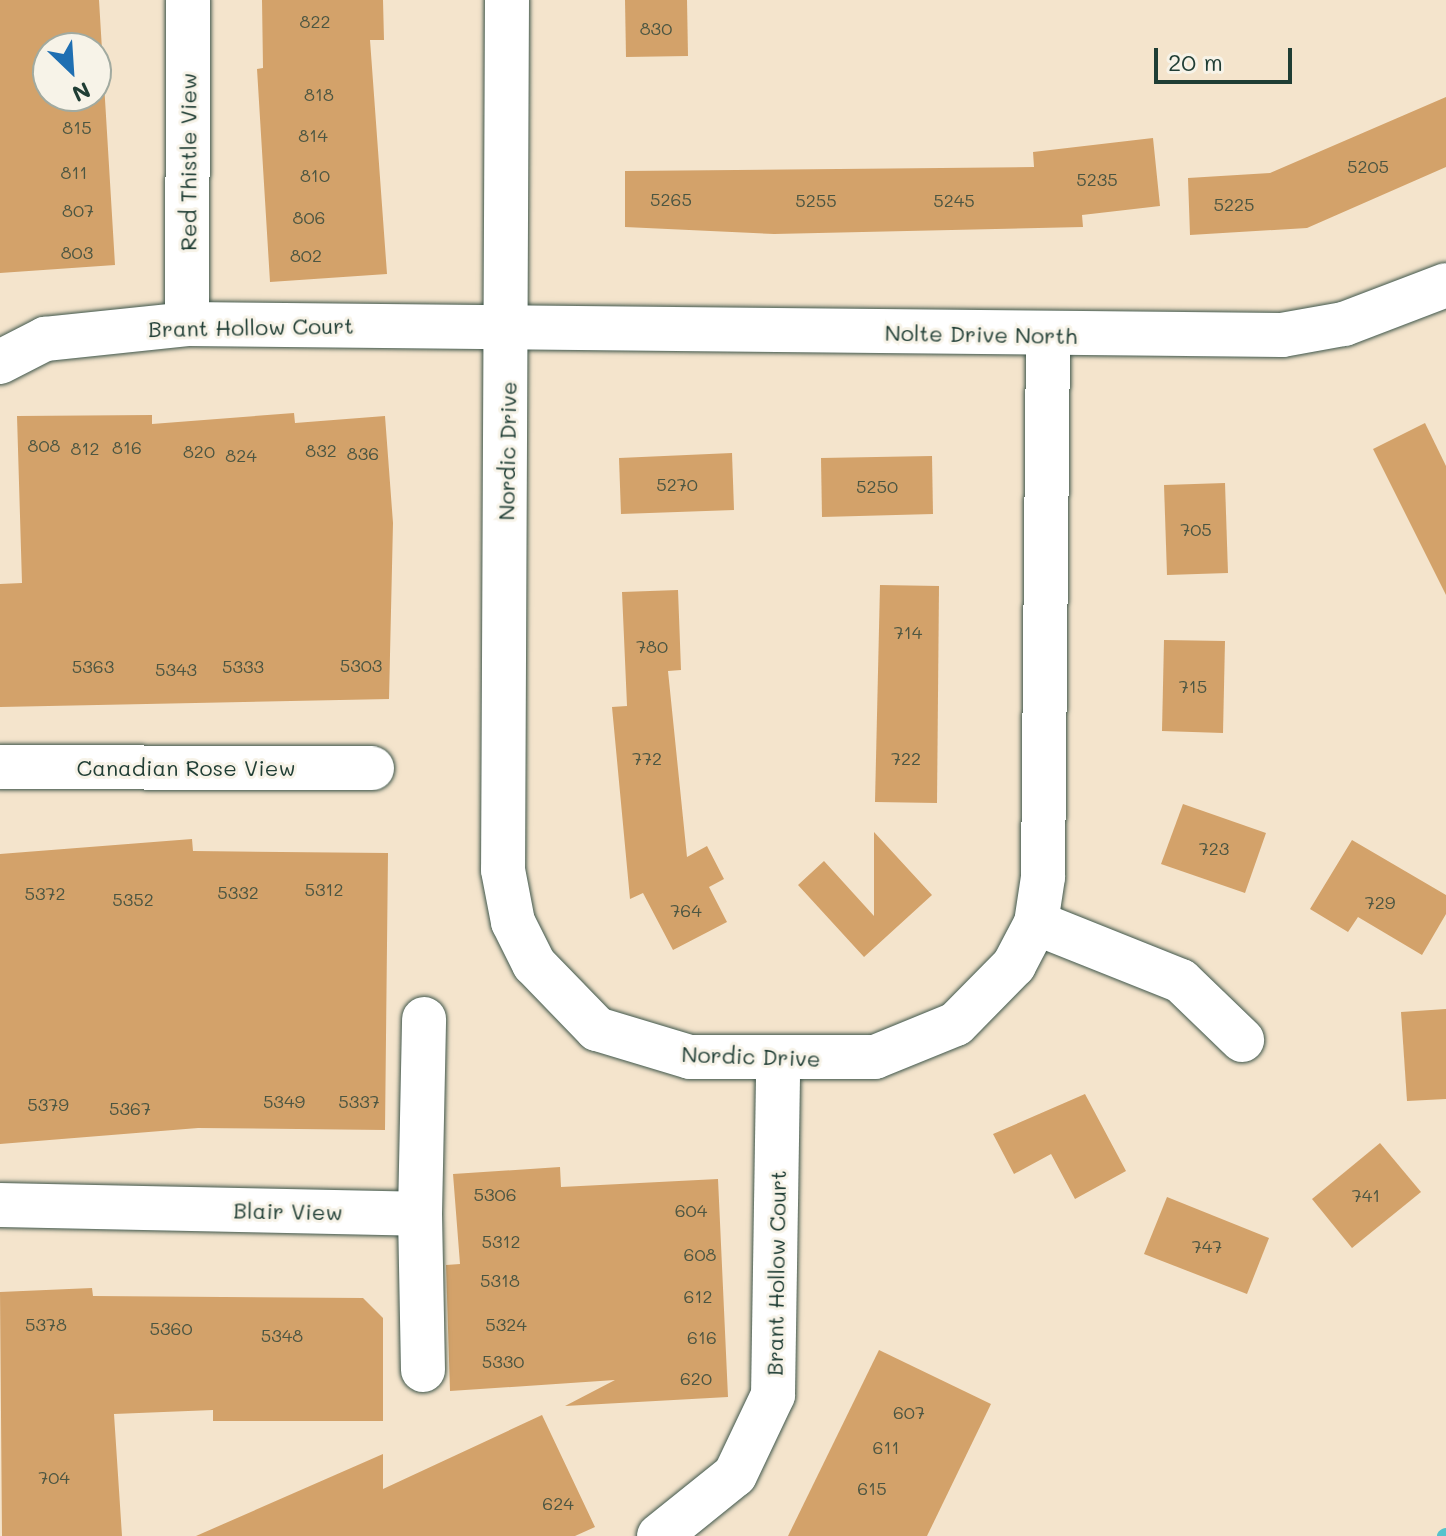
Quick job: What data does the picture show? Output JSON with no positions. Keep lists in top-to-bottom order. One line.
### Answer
{"streets":{"street":["Red Thistle View","Brant Hollow Court","Nolte Drive North","Nordic Drive","Canadian Rose View","Blair View"]},"crossings":[["Red Thistle View","Brant Hollow Court"],["Brant Hollow Court","Nolte Drive North"],["Brant Hollow Court","Nordic Drive"],["Nolte Drive North","Nordic Drive"]],"house_numbers":["822","830","818","815","814","5205","811","810","5235","5265","5255","5245","5225","807","806","803","802","808","816","812","832","820","836","824","5270","5250","705","714","780","5303","5363","5333","5343","715","772","722","723","5312","5332","5372","5352","729","764","5349","5337","5379","5367","5306","741","604","5312","747","608","5318","612","5378","5324","5360","5348","616","5330","620","607","611","704","615","624"],"scale_bar":"20 m","north":"bottom right"}
